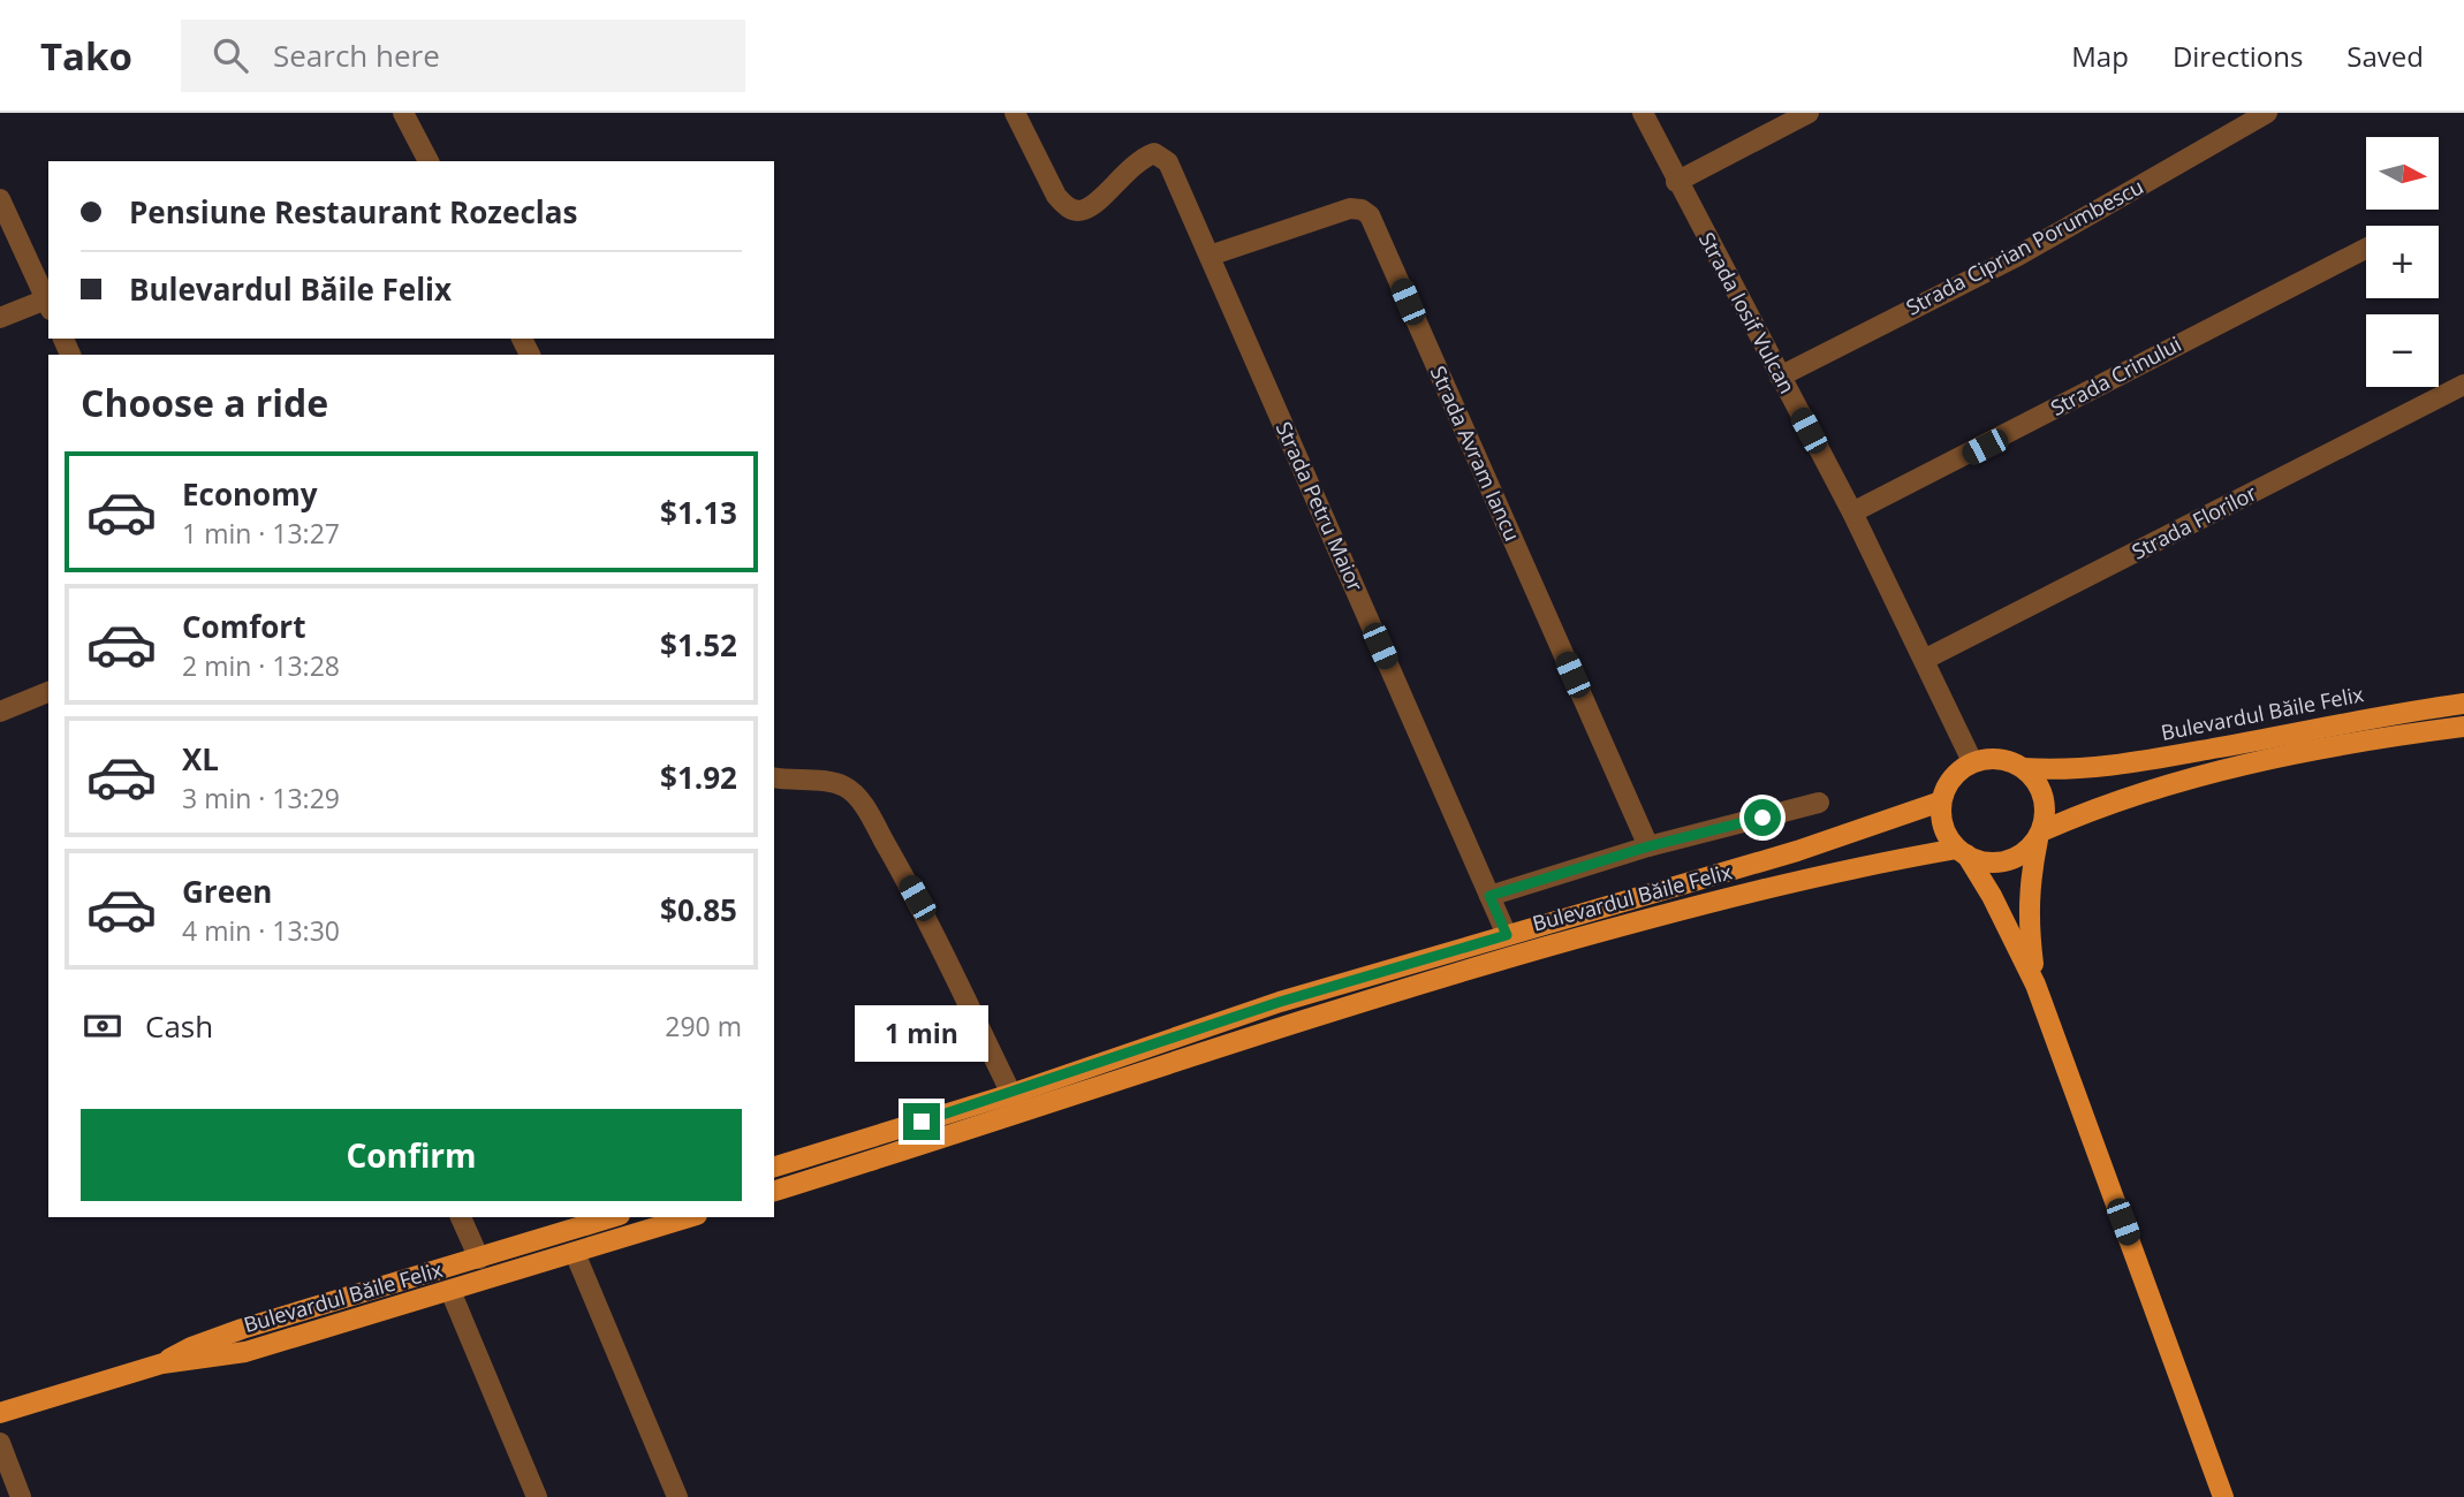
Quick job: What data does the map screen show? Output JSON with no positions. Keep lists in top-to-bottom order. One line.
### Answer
{"streets":{"main road":["Bulevardul Băile Felix"],"street":["Strada Ciprian Porumbescu","Strada Iosif Vulcan","Strada Crinului","Strada Avram Iancu","Strada Petru Maior","Strada Florilor"]},"crossings":[["Strada Ciprian Porumbescu","Strada Iosif Vulcan"],["Strada Iosif Vulcan","Strada Crinului"],["Strada Iosif Vulcan","Strada Florilor"],["Strada Iosif Vulcan","Bulevardul Băile Felix"],["Strada Avram Iancu","Strada Petru Maior"],["Strada Petru Maior","Bulevardul Băile Felix"]],"north":"right","page":{"header":"Tako","search":"Search here","nav":["Map","Directions","Saved"],"map_buttons":["+","−"],"banner":["Pensiune Restaurant Rozeclas","Bulevardul Băile Felix"],"heading":"Choose a ride","list":[{"name":"Economy","note":"1 min · 13:27","value":"$1.13"},{"name":"Comfort","note":"2 min · 13:28","value":"$1.52"},{"name":"XL","note":"3 min · 13:29","value":"$1.92"},{"name":"Green","note":"4 min · 13:30","value":"$0.85"}],"pay":["Cash","290 m"],"bubble":"1 min","buttons":"Confirm"}}
